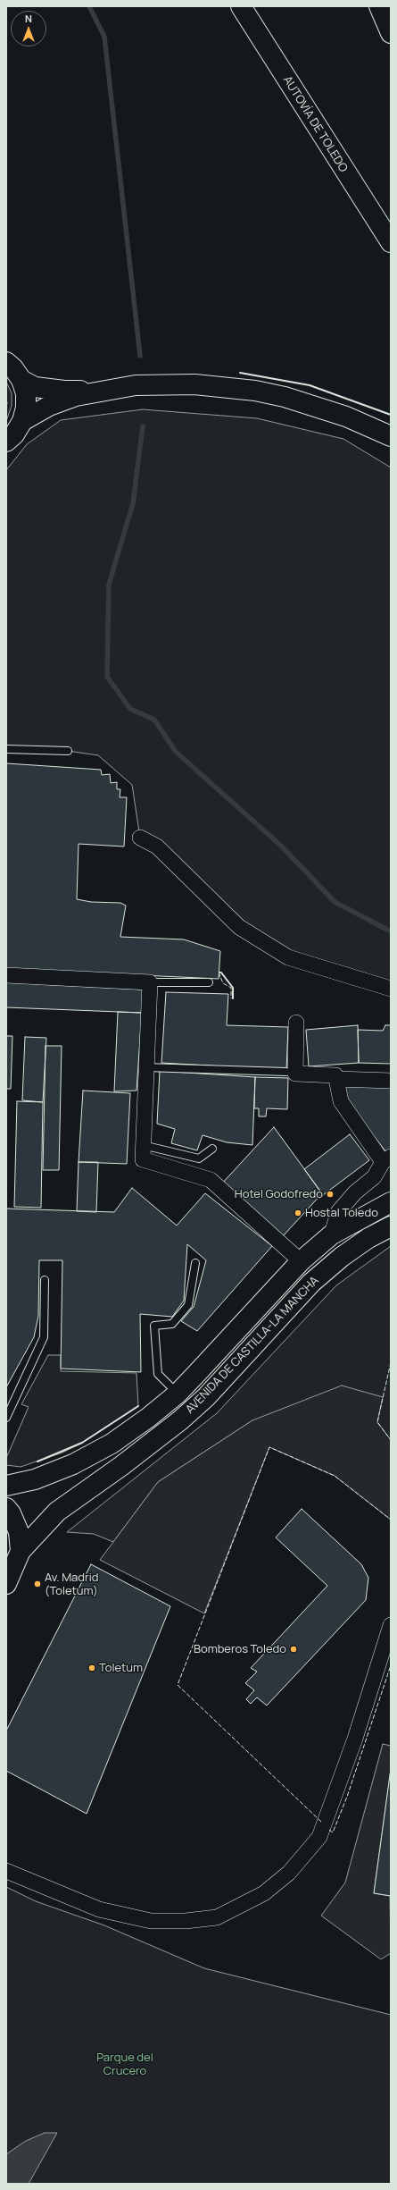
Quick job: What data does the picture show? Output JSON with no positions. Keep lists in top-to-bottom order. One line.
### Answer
{"streets":{"main road":["AUTOVÍA DE TOLEDO","AVENIDA DE CASTILLA-LA MANCHA"]},"parks":["Parque del Crucero"],"places":["Hotel Godofredo","Hostal Toledo","Av. Madrid (Toletum)","Bomberos Toledo","Toletum"],"north":"top"}
